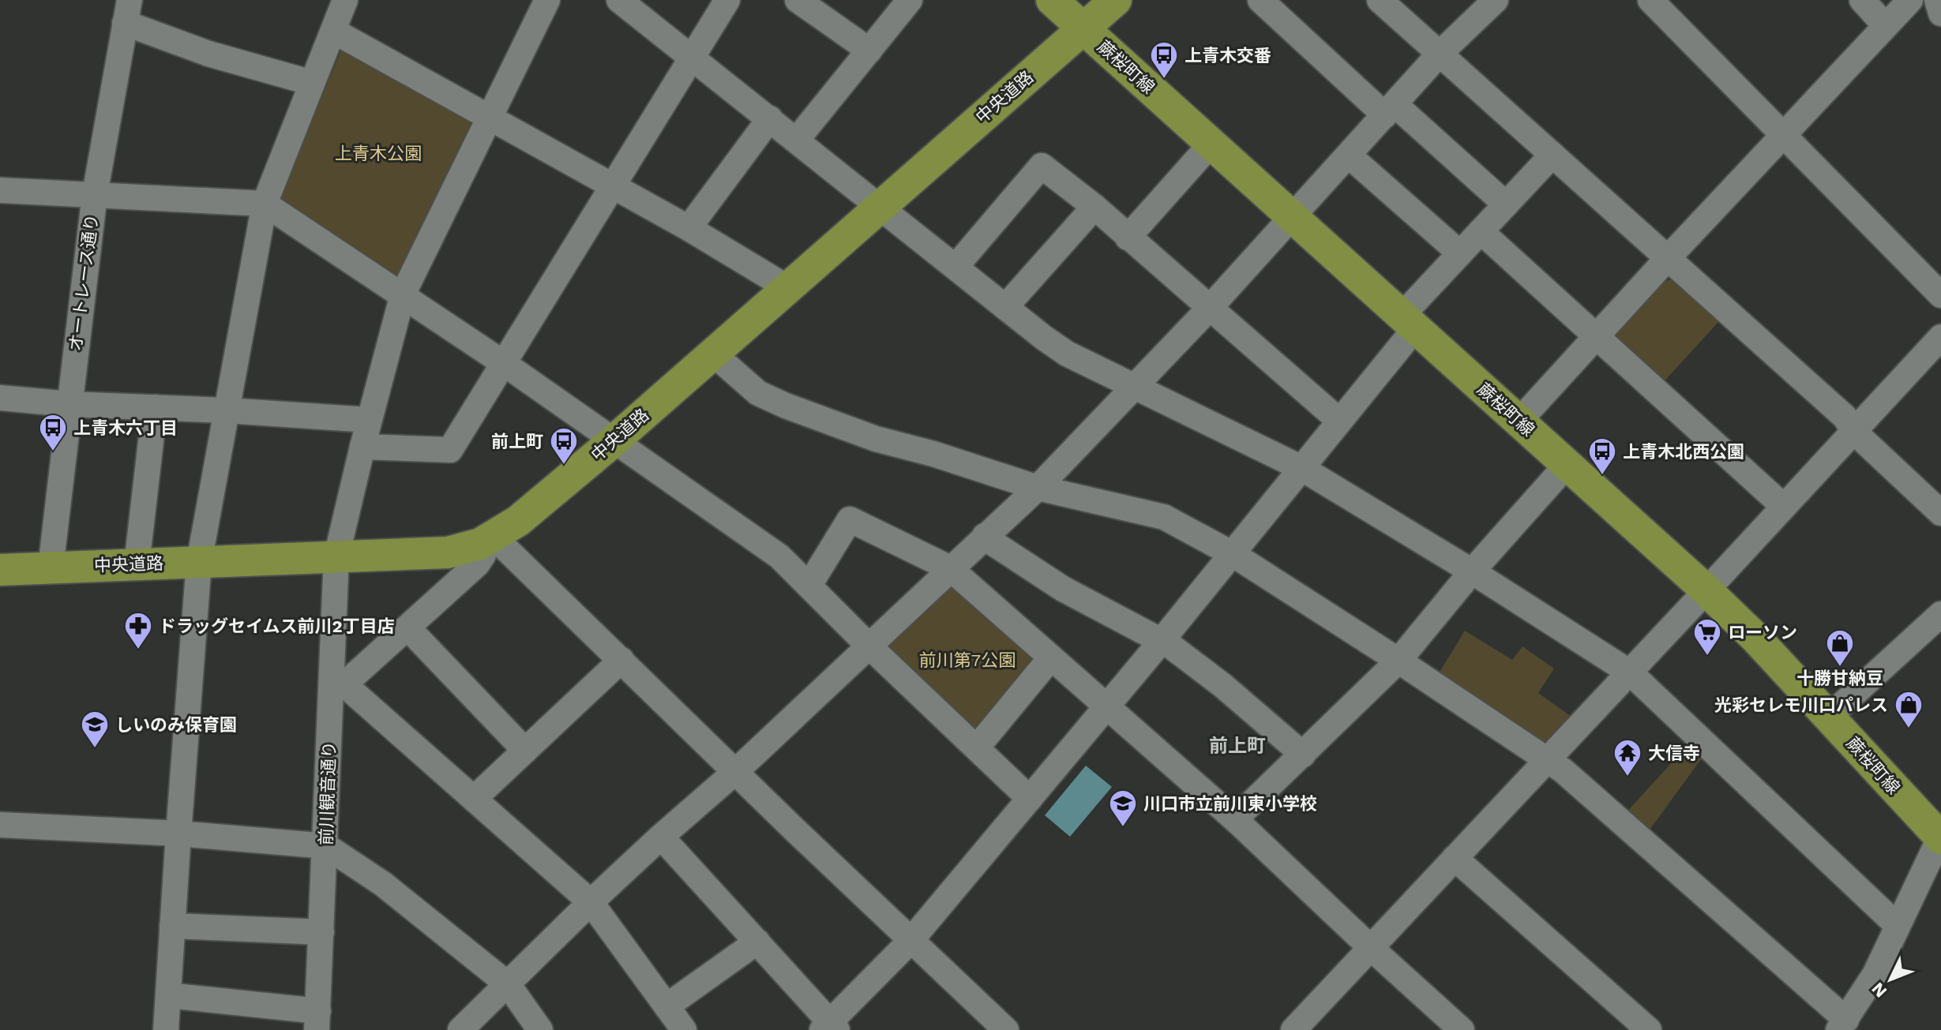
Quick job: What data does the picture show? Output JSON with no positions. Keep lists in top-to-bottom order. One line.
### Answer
{"streets":{"main road":["蕨桜町線","中央道路"],"street":["オートレース通り","前川観音通り"]},"crossings":[["蕨桜町線","中央道路"],["中央道路","オートレース通り"],["中央道路","前川観音通り"]],"districts":["前上町"],"parks":["上青木公園","前川第7公園"],"places":{"bus stop":["上青木交番","上青木六丁目","前上町","上青木北西公園"],"pharmacy":["ドラッグセイムス前川2丁目店"],"supermarket":["ローソン"],"shop":["十勝甘納豆","光彩セレモ川口パレス"],"school or university":["しいのみ保育園","川口市立前川東小学校"],"temple":["大信寺"]},"north":"bottom left"}
